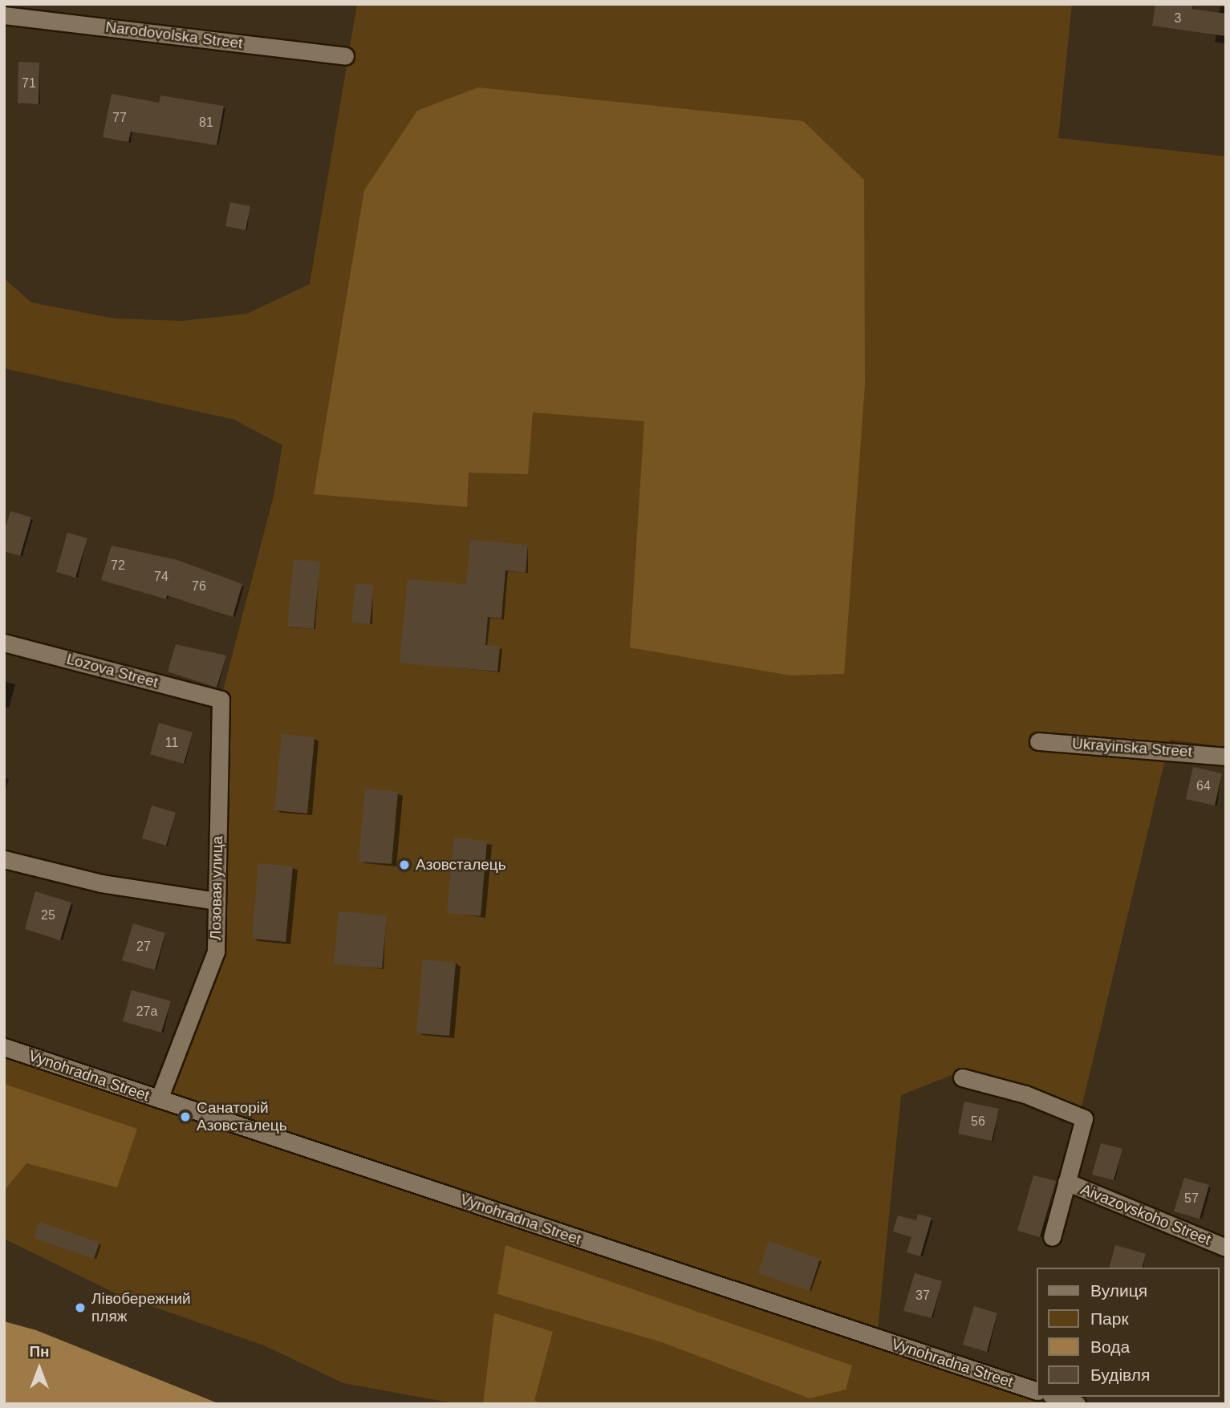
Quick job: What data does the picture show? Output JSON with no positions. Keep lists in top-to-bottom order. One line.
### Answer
{"streets":{"street":["Narodovolska Street","Lozova Street","Ukrayinska Street","Лозовая улица","Vynohradna Street","Aivazovskoho Street"]},"crossings":[["Lozova Street","Лозовая улица"],["Лозовая улица","Vynohradna Street"]],"places":["Азовсталець","Санаторій Азовсталець","Лівобережний пляж"],"house_numbers":["3","71","77","81","72","74","76","11","64","25","27","27а","56","57","37"],"legend":["Вулиця","Парк","Вода","Будівля"],"north":"top"}
